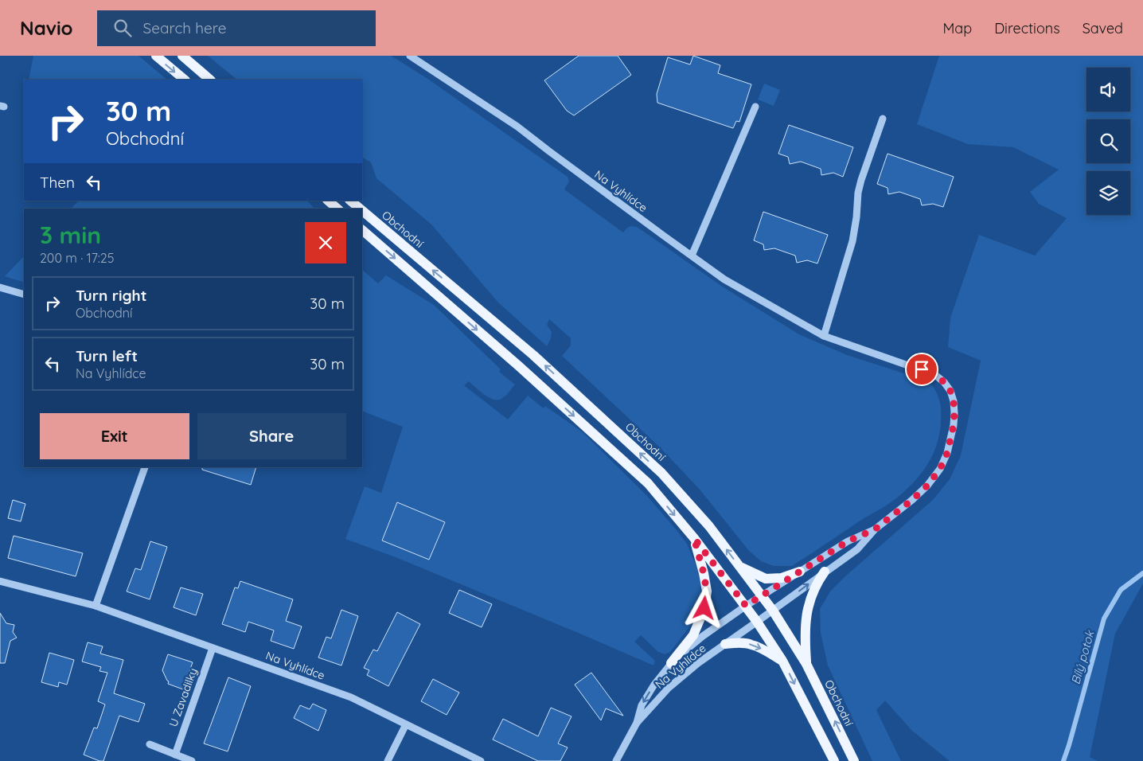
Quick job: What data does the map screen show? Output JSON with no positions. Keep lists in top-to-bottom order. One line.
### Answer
{"streets":{"main road":["Obchodní"],"street":["Na Vyhlídce","U Zavadilky"]},"crossings":[["Na Vyhlídce","Obchodní"],["Na Vyhlídce","U Zavadilky"]],"water":["Bílý potok"],"page":{"header":"Navio","search":"Search here","nav":["Map","Directions","Saved"],"turn":["30 m","Obchodní"],"then":"Then","heading":["3 min","200 m · 17:25"],"list":[{"name":"Turn right","note":"Obchodní","value":"30 m"},{"name":"Turn left","note":"Na Vyhlídce","value":"30 m"}],"buttons":["Exit","Share"]}}
